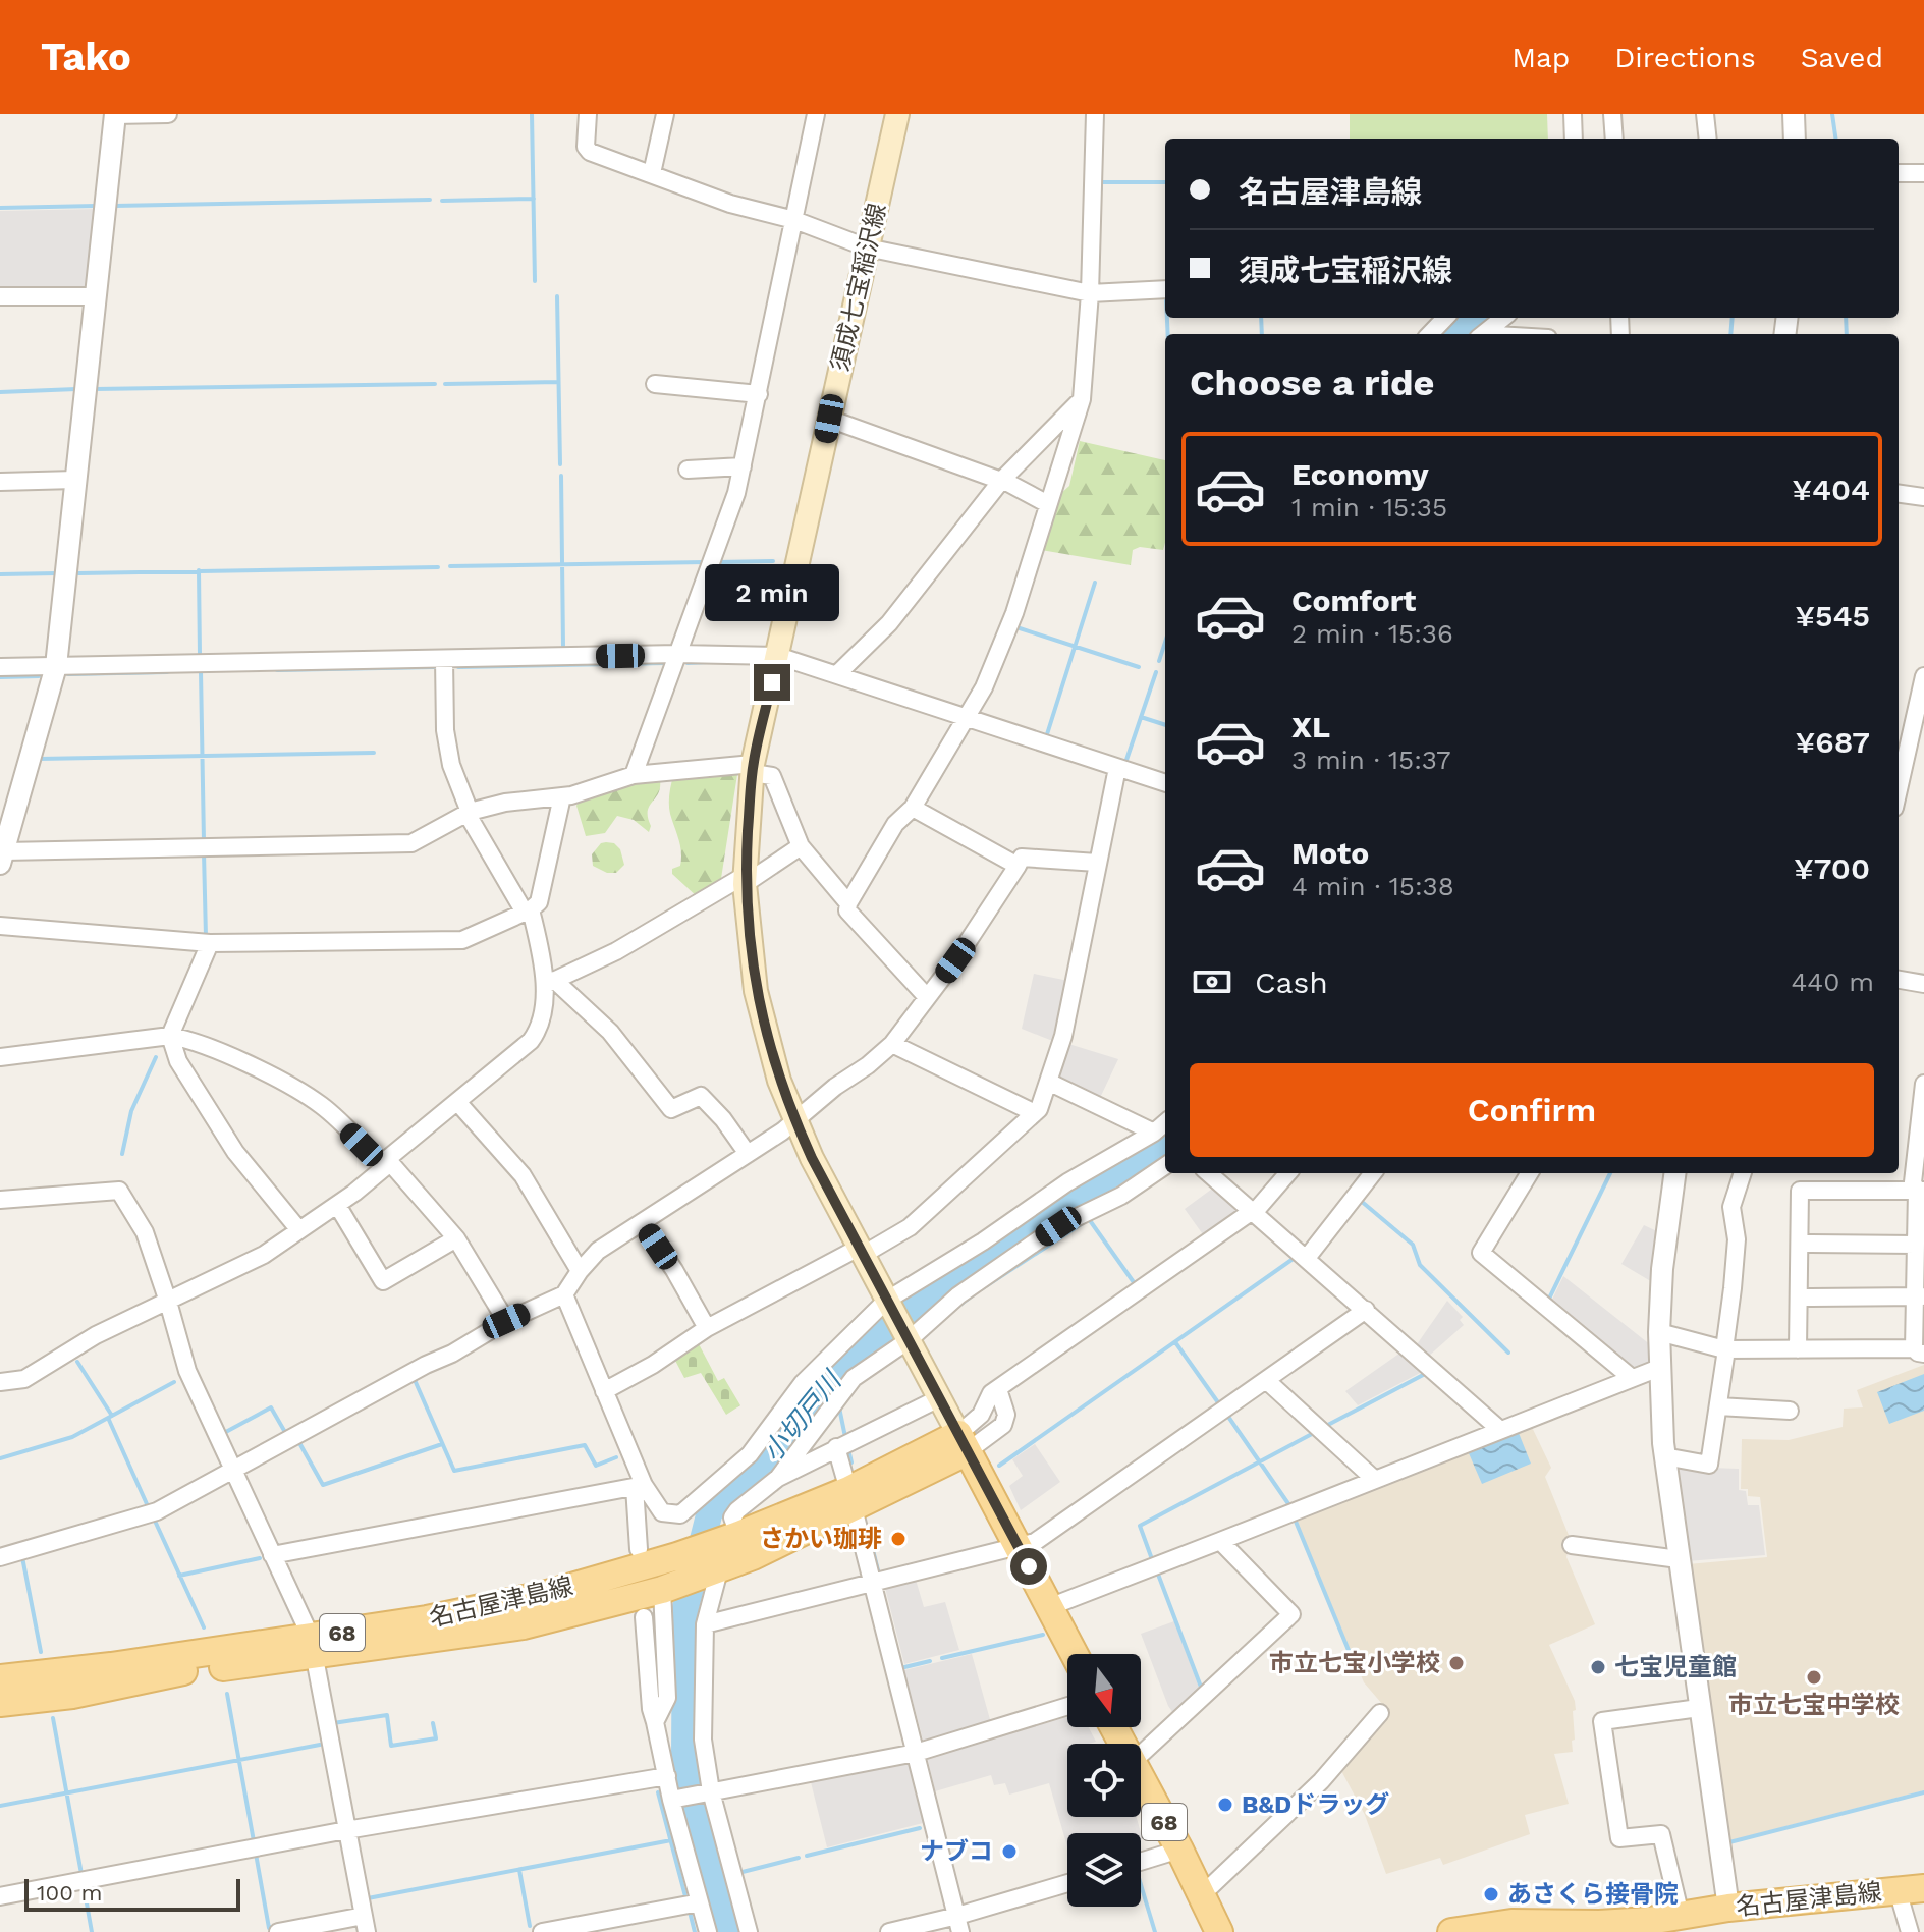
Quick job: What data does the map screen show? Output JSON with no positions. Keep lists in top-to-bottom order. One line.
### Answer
{"streets":{"main road":["須成七宝稲沢線","名古屋津島線","68"]},"crossings":[["須成七宝稲沢線","名古屋津島線"]],"water":["小切戸川"],"places":["さかい珈琲","市立七宝小学校","七宝児童館","市立七宝中学校","B&Dドラッグ","ナブコ","あさくら接骨院"],"scale_bar":"100 m","north":"bottom","page":{"header":"Tako","nav":["Map","Directions","Saved"],"banner":["名古屋津島線","須成七宝稲沢線"],"heading":"Choose a ride","list":[{"name":"Economy","note":"1 min · 15:35","value":"¥404"},{"name":"Comfort","note":"2 min · 15:36","value":"¥545"},{"name":"XL","note":"3 min · 15:37","value":"¥687"},{"name":"Moto","note":"4 min · 15:38","value":"¥700"}],"bubble":"2 min","pay":["Cash","440 m"],"buttons":"Confirm","scale":"100 m"}}
